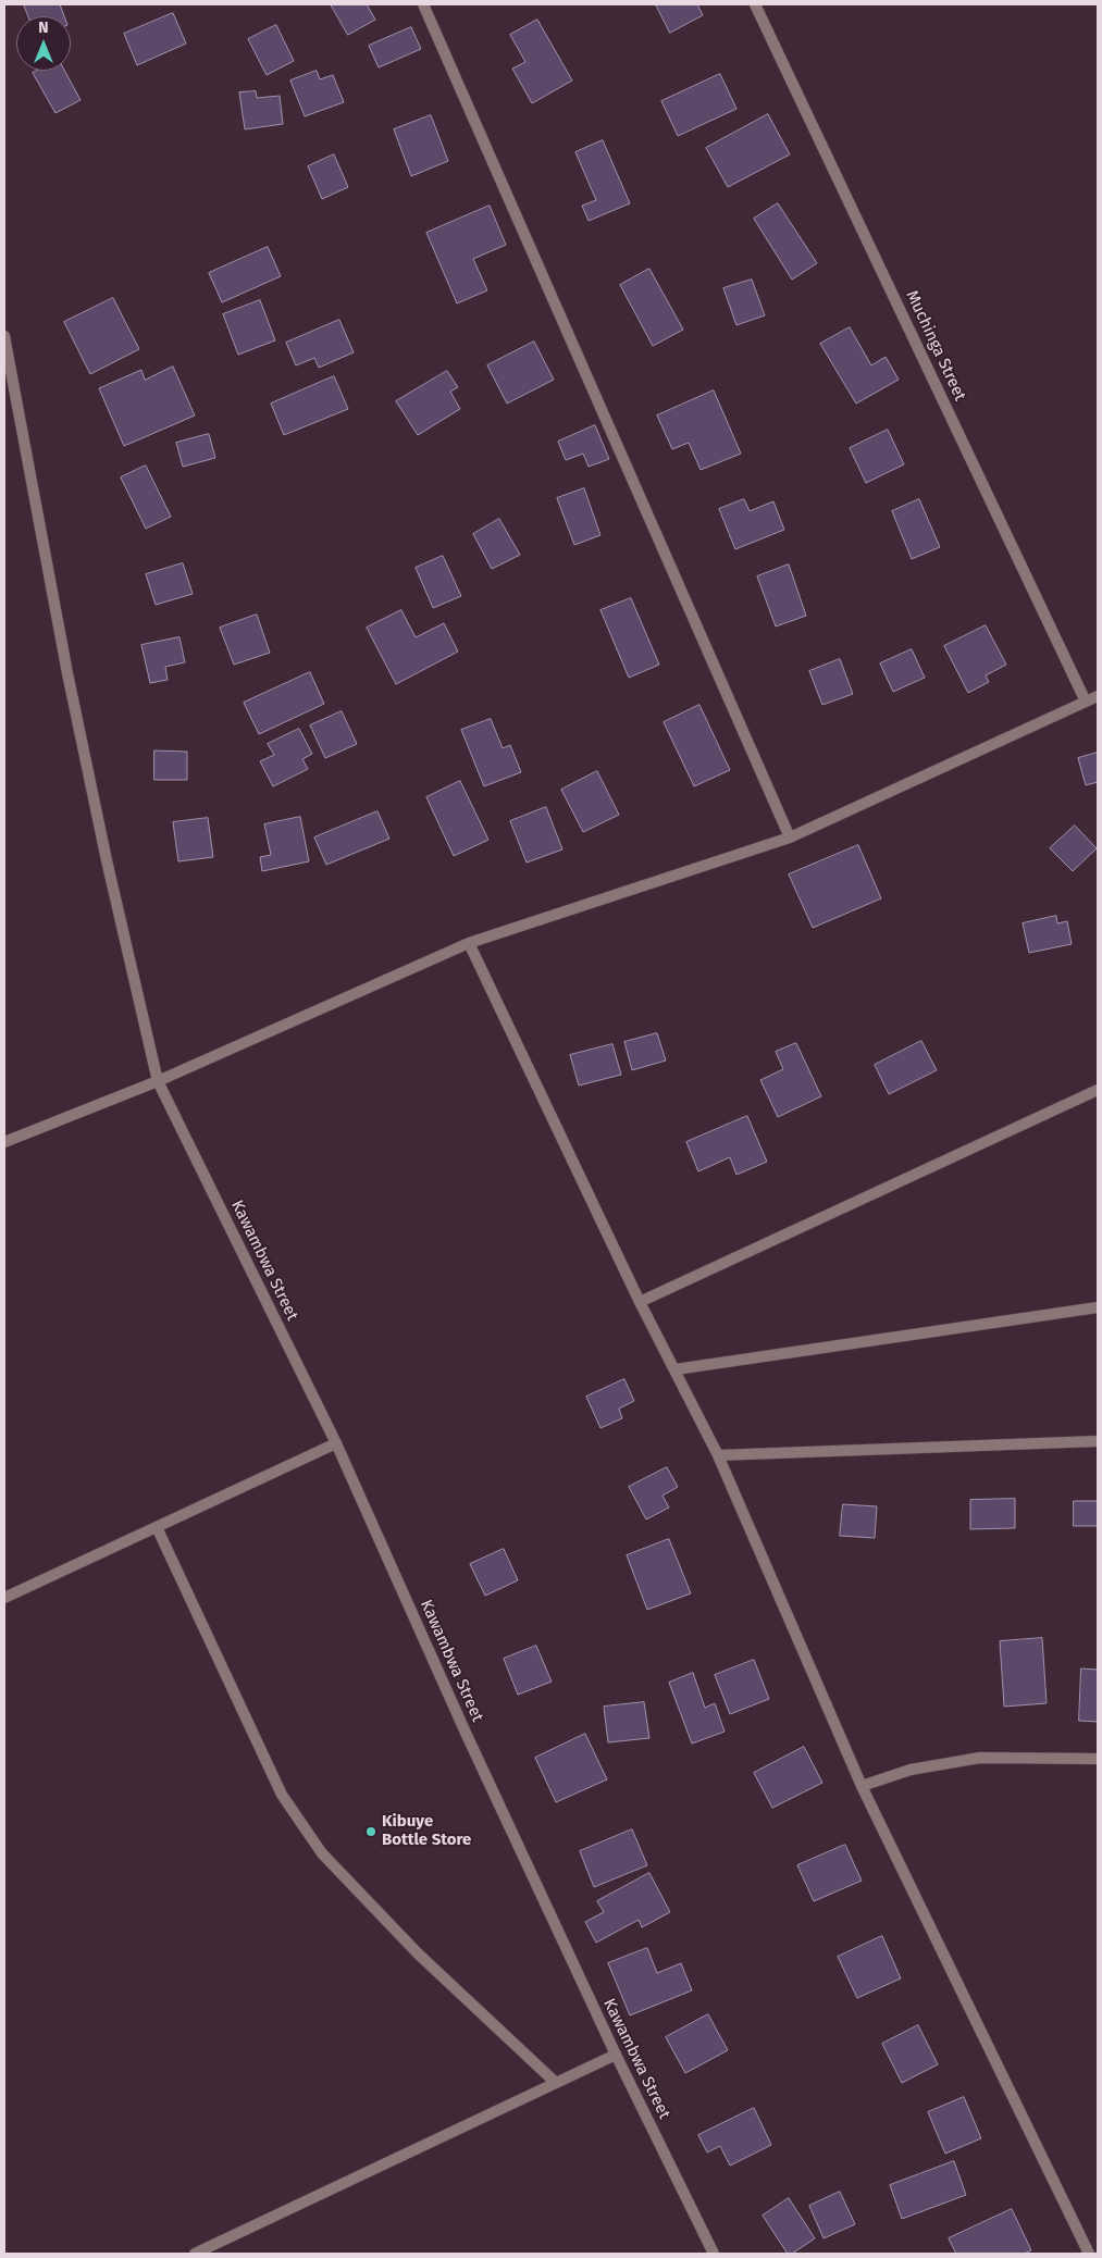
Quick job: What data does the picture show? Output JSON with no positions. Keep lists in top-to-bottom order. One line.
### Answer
{"streets":{"street":["Muchinga Street","Kawambwa Street"]},"places":["Kibuye Bottle Store"],"north":"top"}
